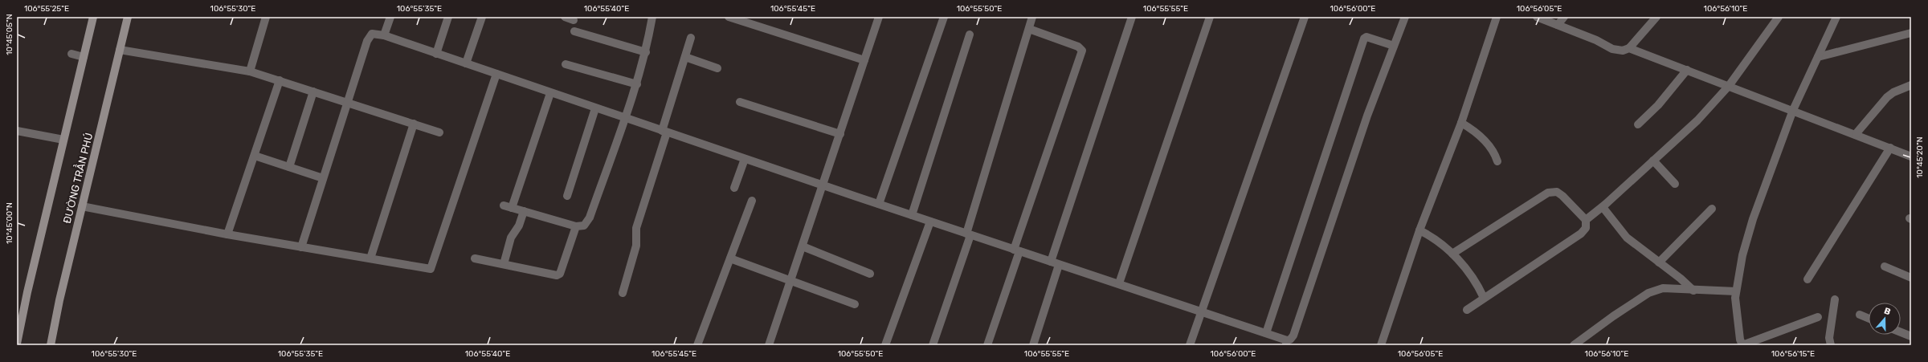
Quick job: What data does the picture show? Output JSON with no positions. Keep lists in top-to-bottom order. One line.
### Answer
{"streets":{"main road":["ĐƯỜNG TRẦN PHÚ"]},"north":"top","coordinates":["106°55'25\"E","106°55'30\"E","106°55'35\"E","106°55'40\"E","106°55'45\"E","106°55'50\"E","106°55'55\"E","106°56'00\"E","106°56'05\"E","106°56'10\"E","10°45'05\"N","10°45'20\"N","10°45'00\"N","106°56'15\"E"]}
